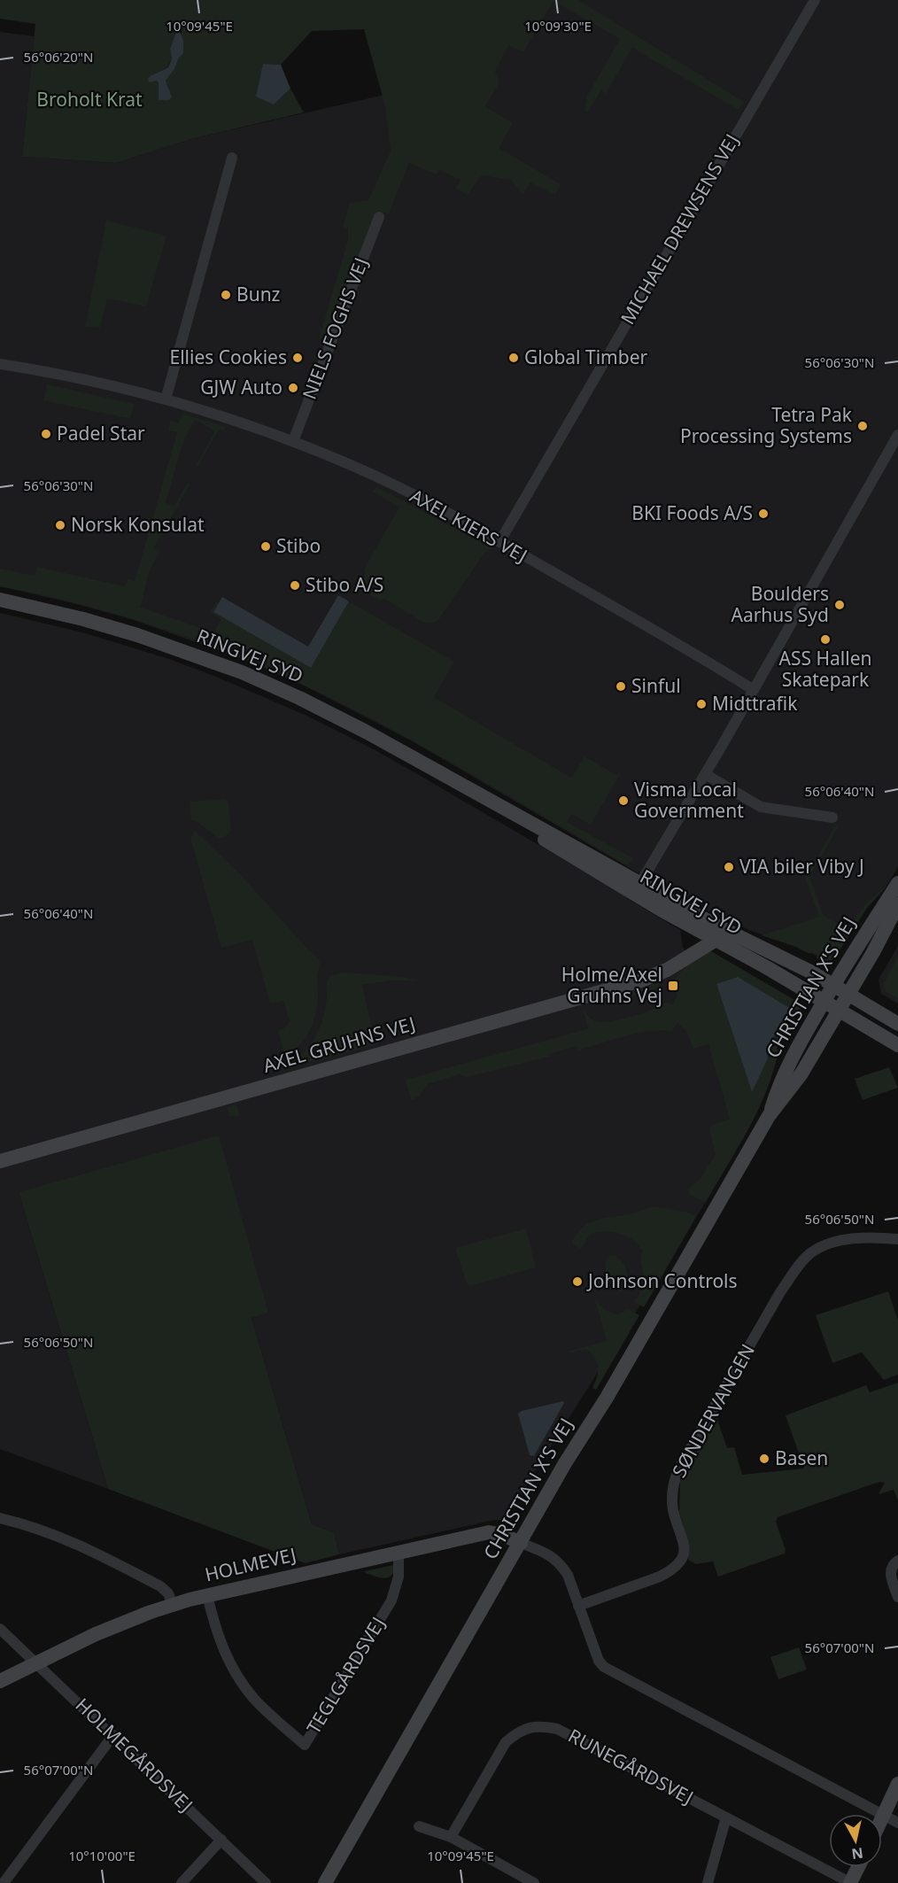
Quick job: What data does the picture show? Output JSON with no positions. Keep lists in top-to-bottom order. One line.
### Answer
{"streets":{"street":["MICHAEL DREWSENS VEJ","NIELS FOGHS VEJ","AXEL KIERS VEJ","RINGVEJ SYD","CHRISTIAN X'S VEJ","AXEL GRUHNS VEJ","SØNDERVANGEN","HOLMEVEJ","TEGLGÅRDSVEJ","HOLMEGÅRDSVEJ","RUNEGÅRDSVEJ"]},"crossings":[["MICHAEL DREWSENS VEJ","AXEL KIERS VEJ"],["NIELS FOGHS VEJ","AXEL KIERS VEJ"],["RINGVEJ SYD","CHRISTIAN X'S VEJ"],["RINGVEJ SYD","AXEL GRUHNS VEJ"],["CHRISTIAN X'S VEJ","HOLMEVEJ"],["HOLMEVEJ","TEGLGÅRDSVEJ"],["HOLMEVEJ","HOLMEGÅRDSVEJ"]],"parks":["Broholt Krat"],"places":{"other":["Bunz","Ellies Cookies","Global Timber","GJW Auto","Tetra Pak Processing Systems","Padel Star","BKI Foods A/S","Norsk Konsulat","Stibo","Stibo A/S","Boulders Aarhus Syd","ASS Hallen Skatepark","Sinful","Midttrafik","Visma Local Government","VIA biler Viby J","Johnson Controls","Basen"],"transit":["Holme/Axel Gruhns Vej"]},"north":"bottom","coordinates":["10°09'45\"E","10°09'30\"E","56°06'20\"N","56°06'30\"N","56°06'40\"N","56°06'50\"N","56°07'00\"N","10°10'00\"E"]}
